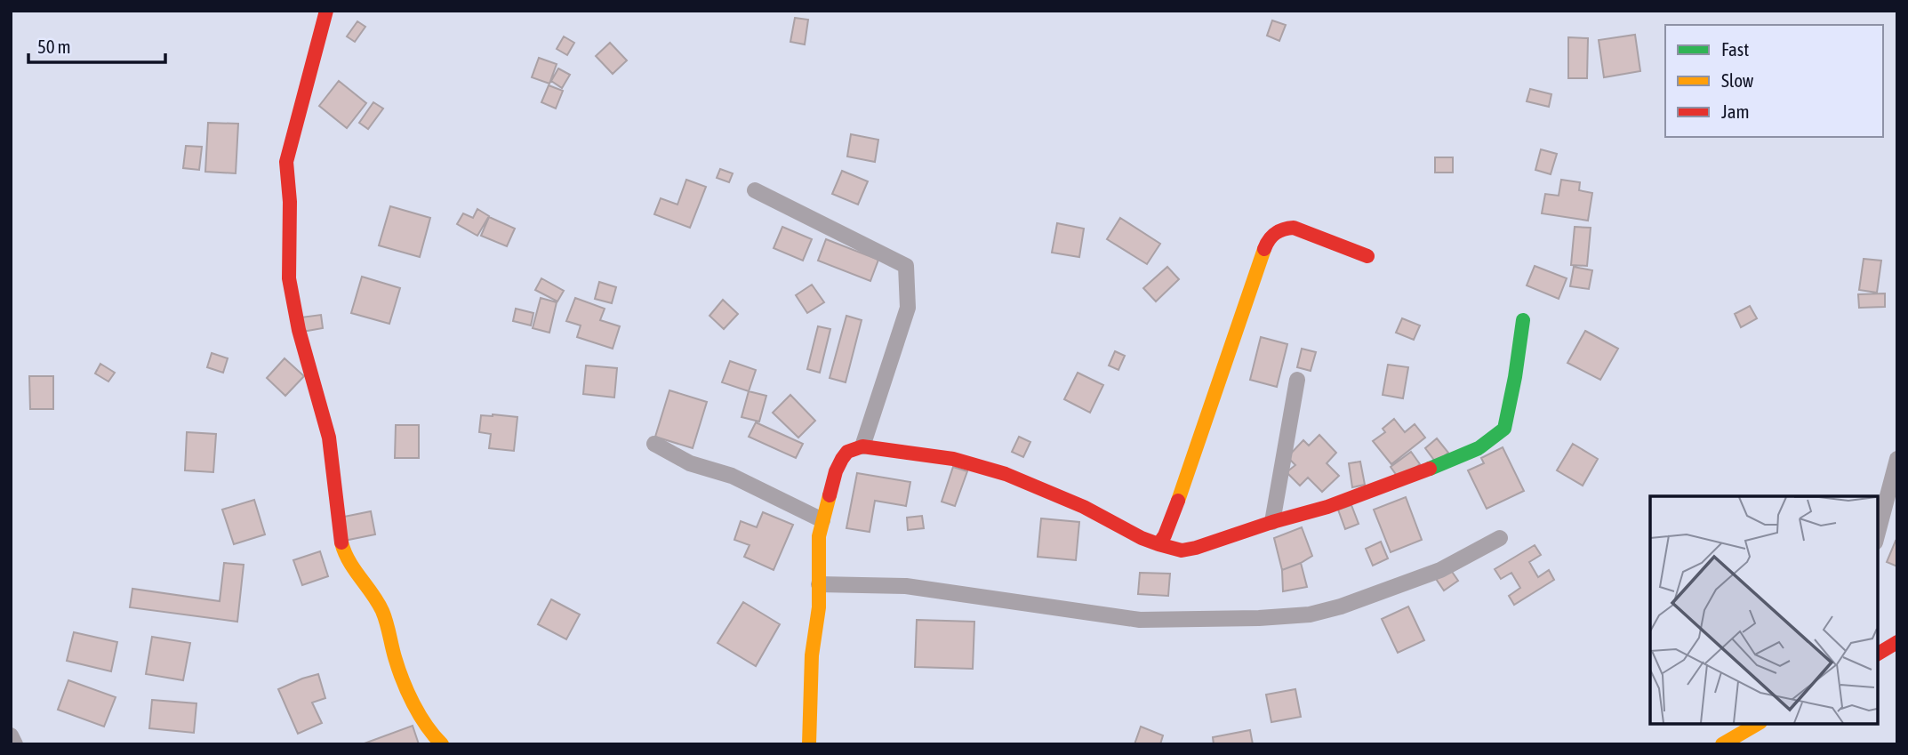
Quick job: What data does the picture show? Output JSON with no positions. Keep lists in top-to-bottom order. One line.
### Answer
{"legend":["Fast","Slow","Jam"],"scale_bar":"50 m"}
